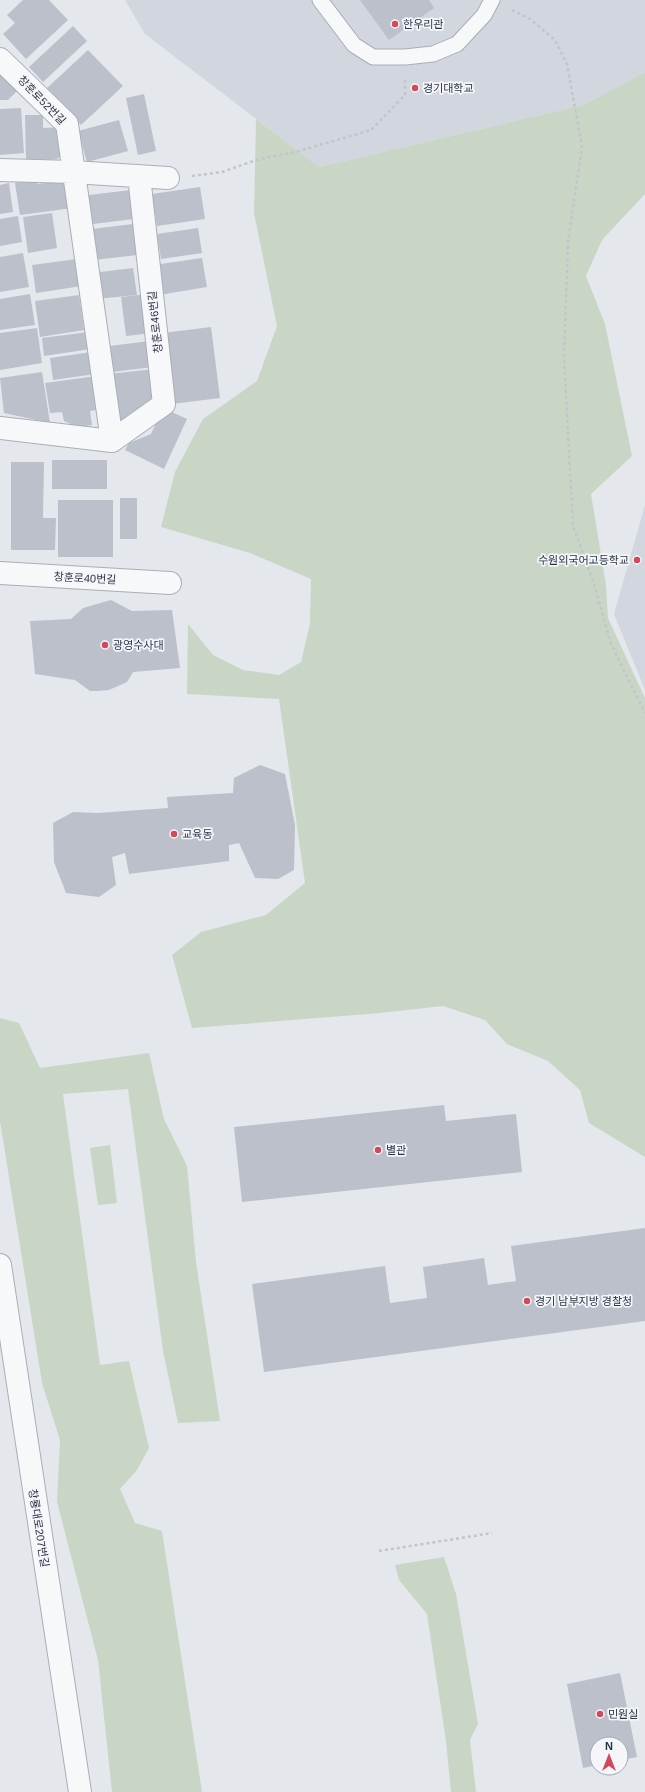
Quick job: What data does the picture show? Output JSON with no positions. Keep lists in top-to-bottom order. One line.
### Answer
{"streets":{"street":["창훈로52번길","창훈로46번길","창훈로40번길","창룡대로207번길"]},"places":["한우리관","경기대학교","수원외국어고등학교","광영수사대","교육동","별관","경기 남부지방 경찰청","민원실"],"north":"top"}
